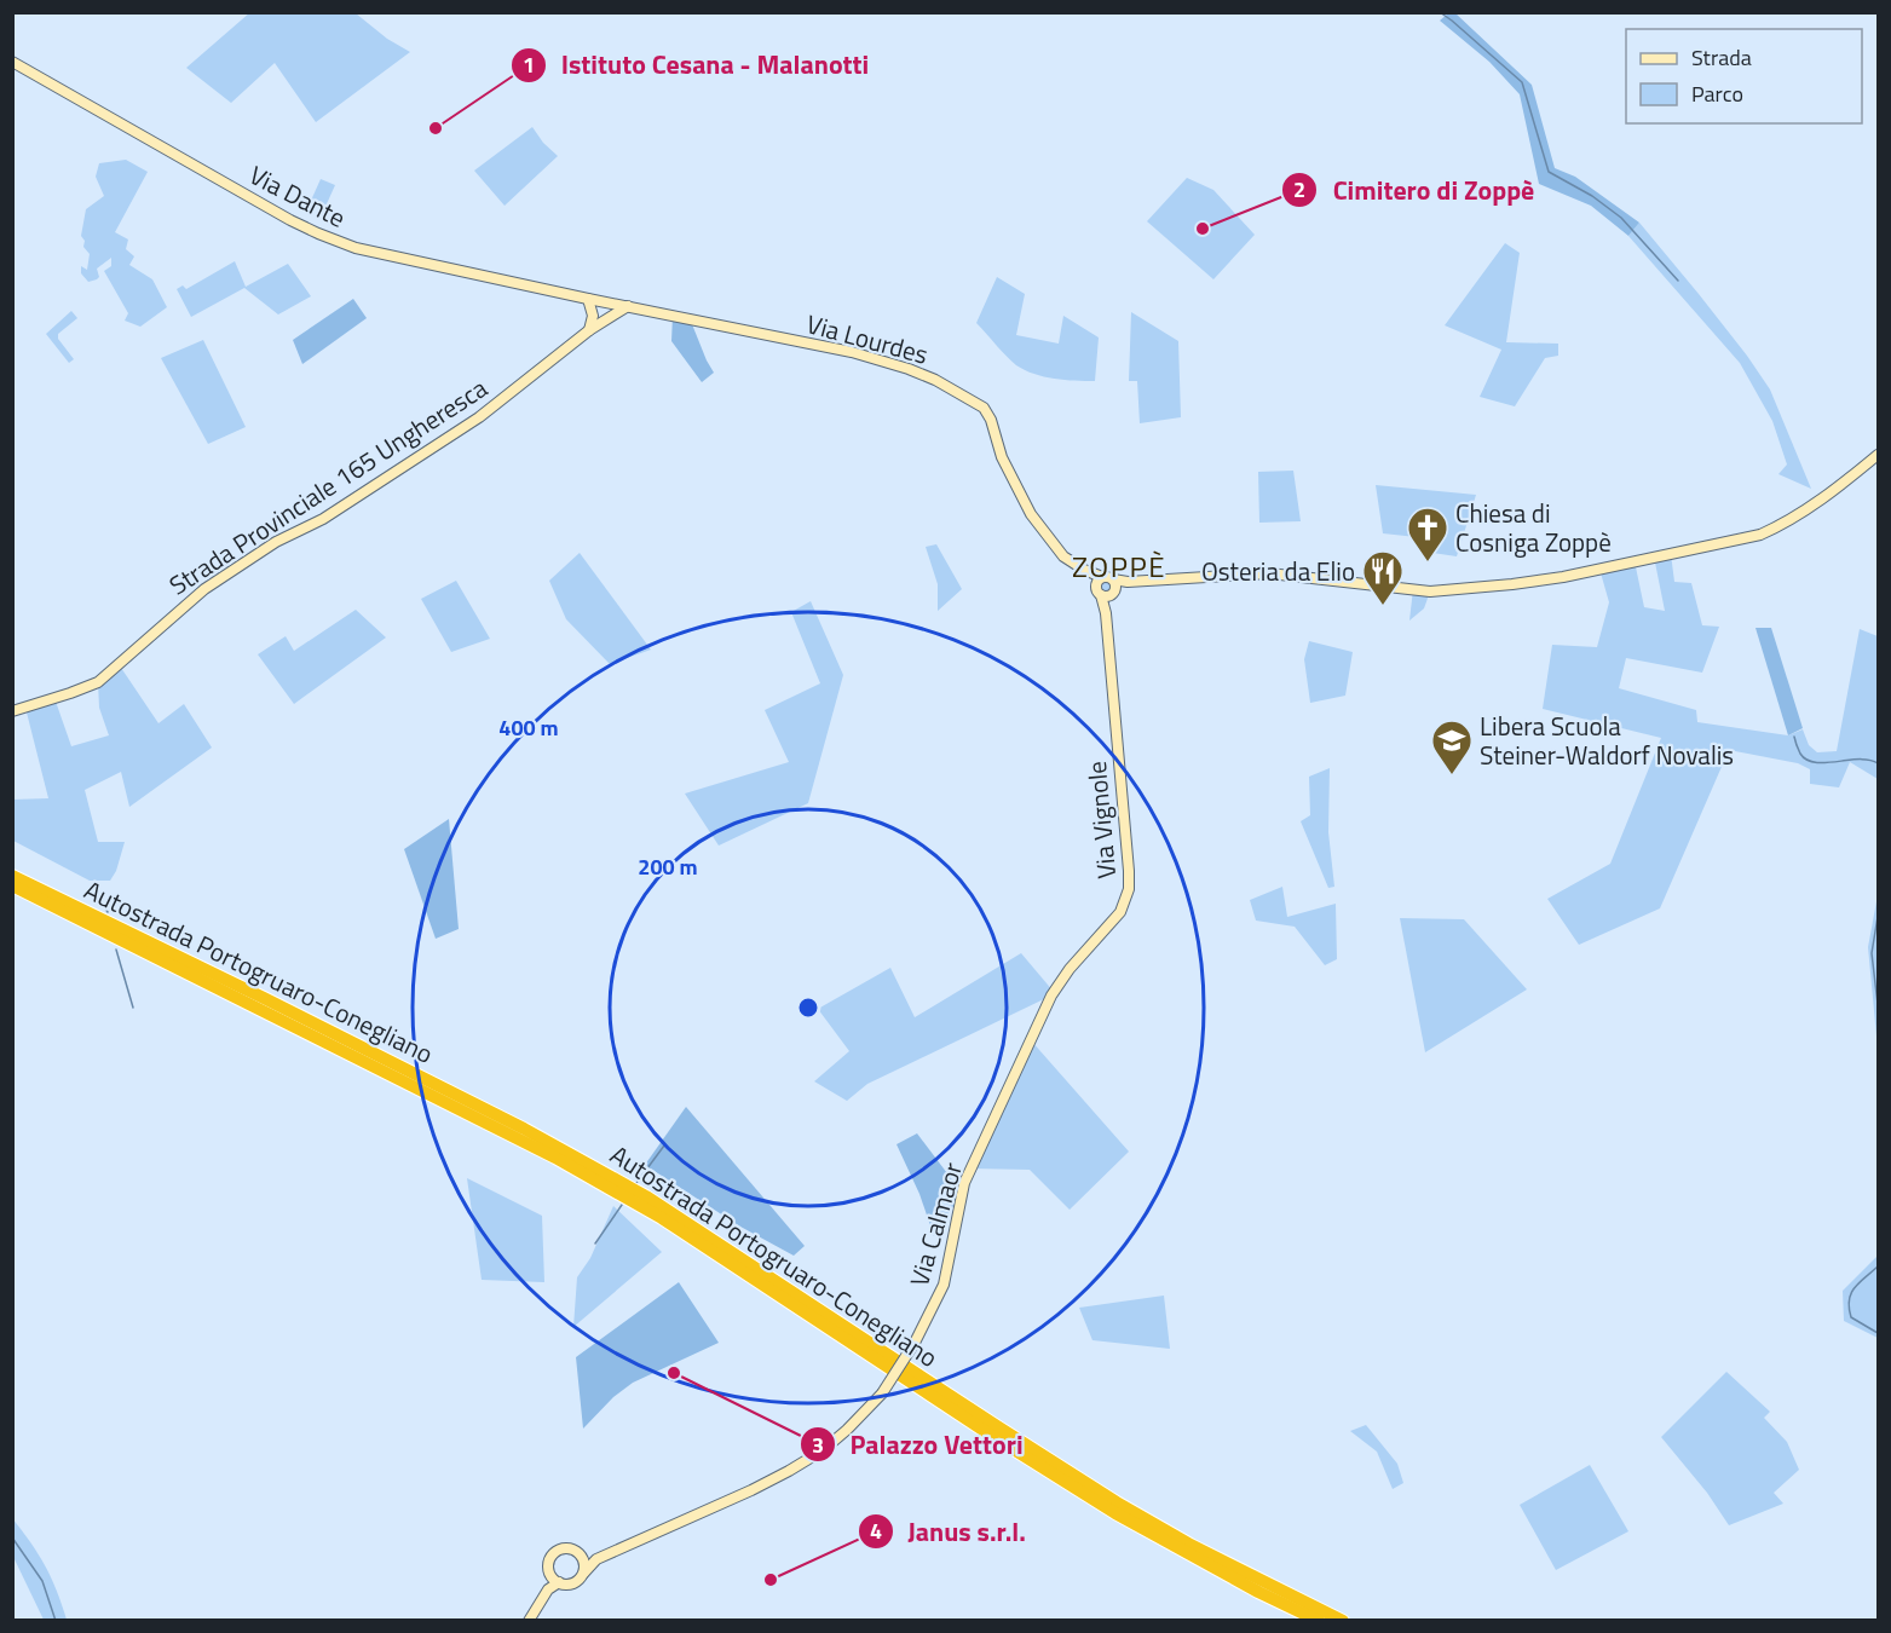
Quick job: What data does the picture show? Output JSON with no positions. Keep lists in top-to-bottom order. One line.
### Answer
{"streets":{"highway":["Autostrada Portogruaro-Conegliano"],"main road":["Via Dante","Via Lourdes","Strada Provinciale 165 Ungheresca","Via Vignole","Via Calmaor"]},"crossings":[["Via Dante","Via Lourdes"],["Via Dante","Strada Provinciale 165 Ungheresca"],["Via Lourdes","Strada Provinciale 165 Ungheresca"],["Via Lourdes","Via Vignole"],["Via Vignole","Via Calmaor"]],"districts":["ZOPPÈ"],"places":{"other":["Istituto Cesana - Malanotti","Cimitero di Zoppè","Palazzo Vettori","Janus s.r.l."],"church":["Chiesa di Cosniga Zoppè"],"restaurant":["Osteria da Elio"],"school or university":["Libera Scuola Steiner-Waldorf Novalis"]},"legend":["Strada","Parco"],"rings":["400 m","200 m"]}
